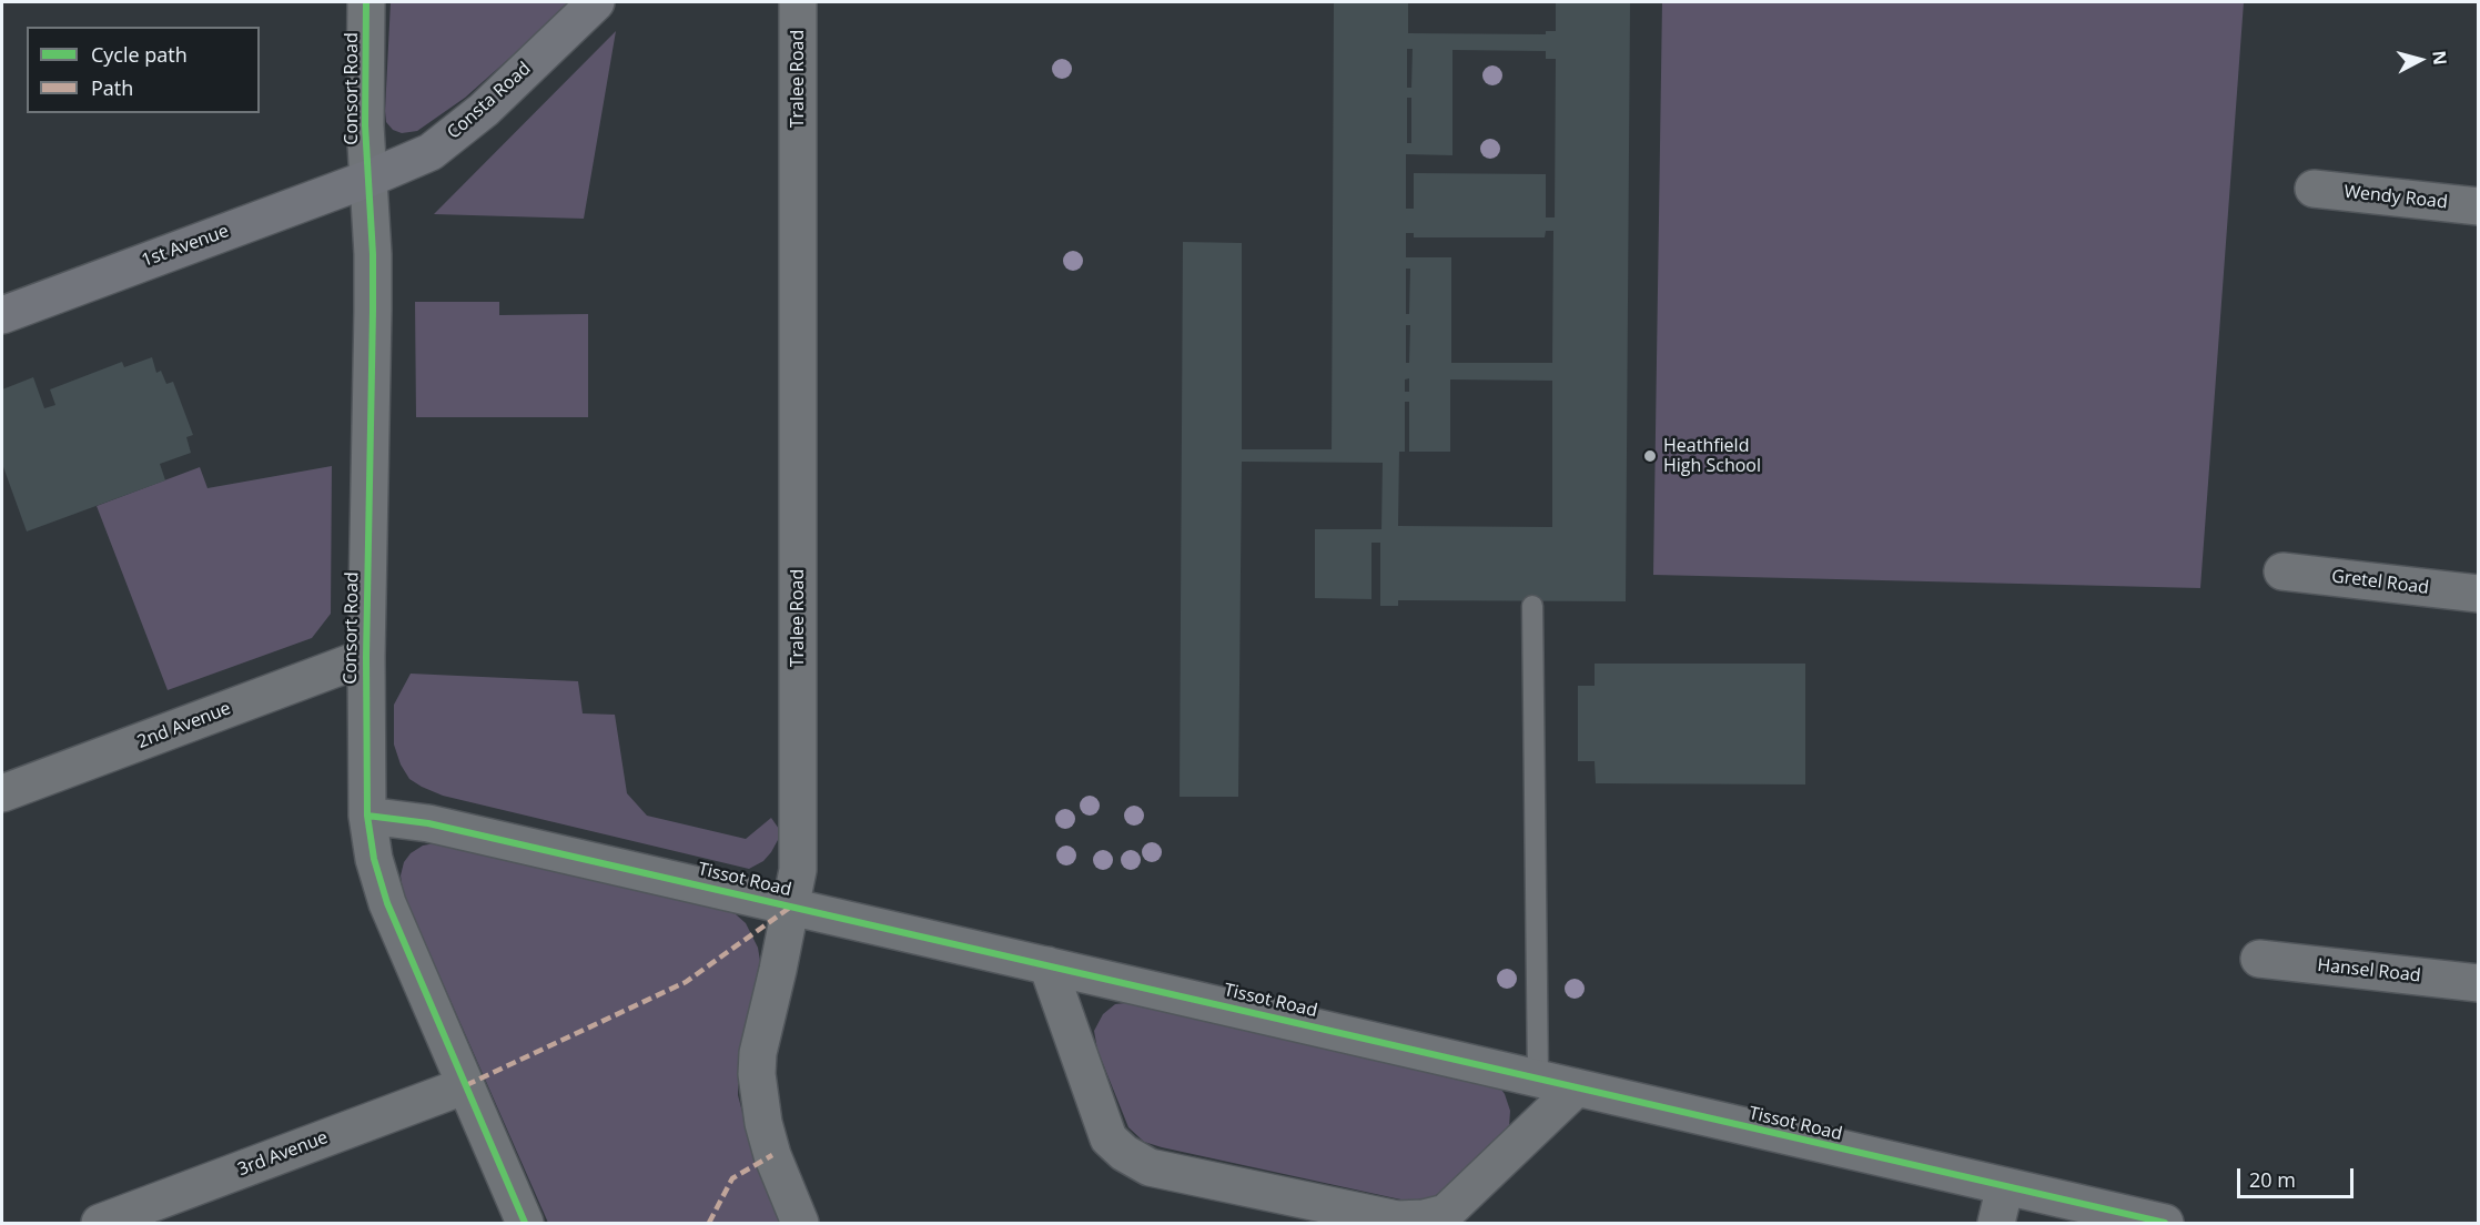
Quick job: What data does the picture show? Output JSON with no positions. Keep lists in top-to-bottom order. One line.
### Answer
{"streets":{"street":["Tralee Road","Consort Road","Consta Road","Wendy Road","1st Avenue","Gretel Road","2nd Avenue","Tissot Road","Hansel Road","3rd Avenue"]},"crossings":[["Tralee Road","Tissot Road"],["Consort Road","Consta Road"],["Consort Road","1st Avenue"],["Consort Road","2nd Avenue"],["Consort Road","Tissot Road"],["Consort Road","3rd Avenue"],["Consta Road","1st Avenue"]],"places":["Heathfield High School"],"legend":["Cycle path","Path"],"scale_bar":"20 m","north":"right"}
